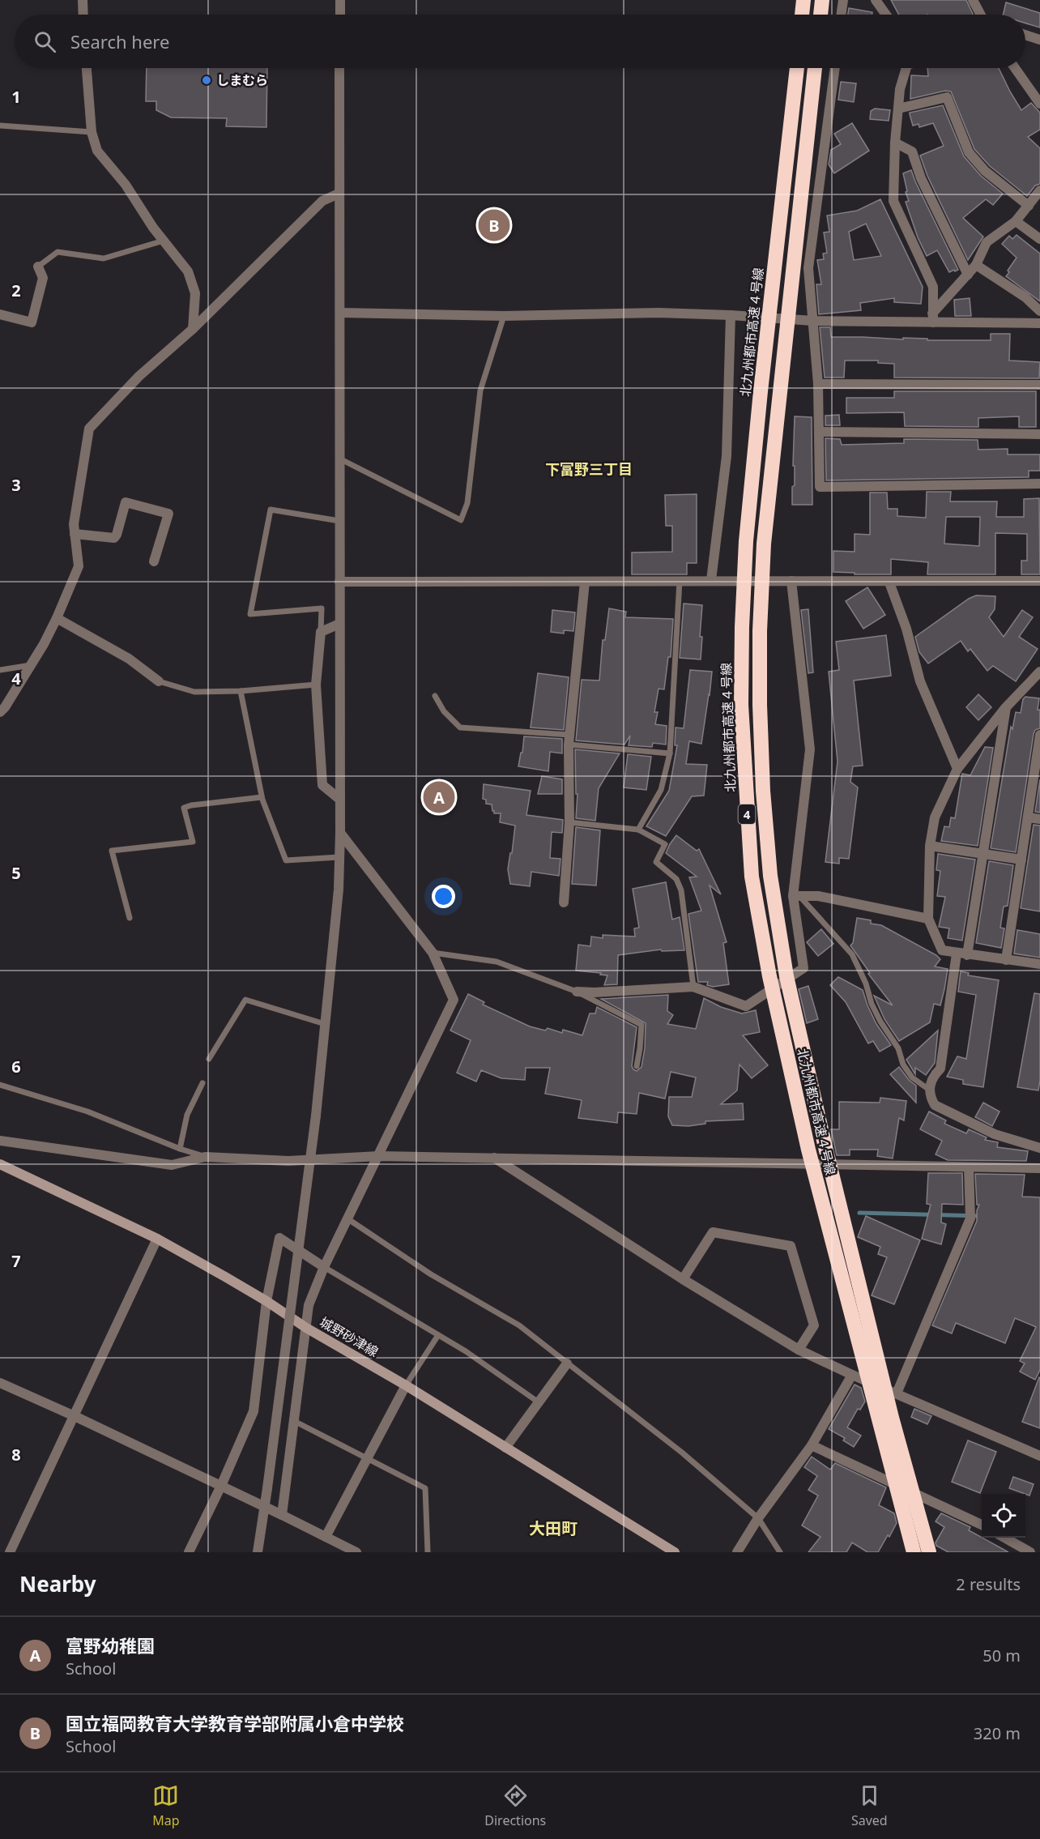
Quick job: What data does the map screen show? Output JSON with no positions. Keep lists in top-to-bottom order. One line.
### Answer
{"streets":{"highway":["北九州都市高速４号線","4"],"main road":["城野砂津線"]},"districts":["下富野三丁目","大田町"],"places":["しまむら"],"page":{"search":"Search here","pins":["B","A"],"heading":["Nearby","2 results"],"list":[{"mark":"A","name":"富野幼稚園","note":"School","value":"50 m"},{"mark":"B","name":"国立福岡教育大学教育学部附属小倉中学校","note":"School","value":"320 m"}],"nav":["Map","Directions","Saved"]},"grid":{"rows":["1","2","3","4","5","6","7","8"]}}
